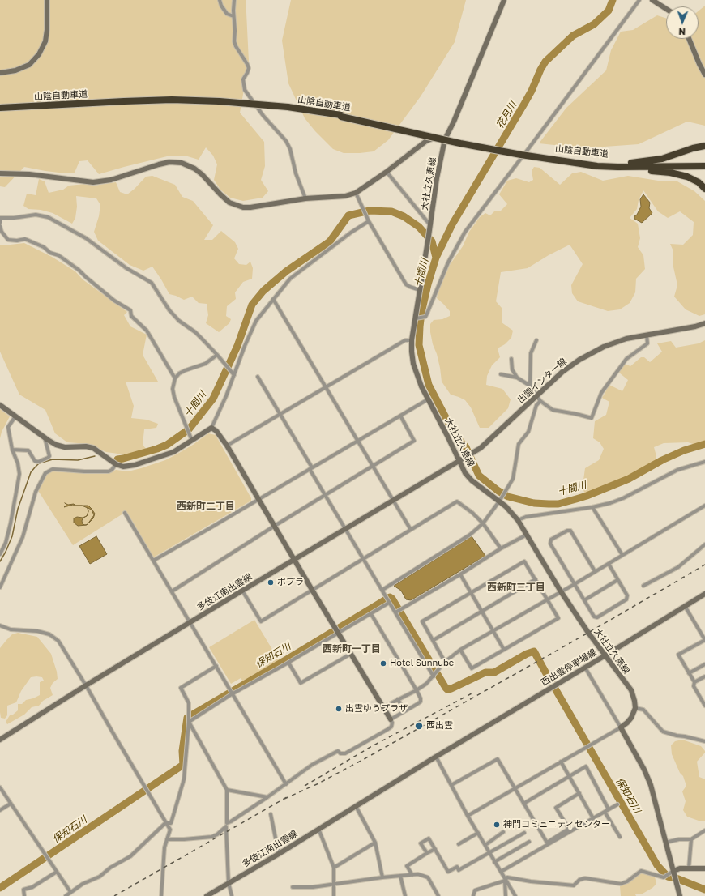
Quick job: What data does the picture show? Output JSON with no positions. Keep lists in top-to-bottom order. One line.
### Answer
{"streets":{"highway":["山陰自動車道"],"main road":["大社立久恵線","出雲インター線","多伎江南出雲線","西出雲停車場線"]},"crossings":[["大社立久恵線","出雲インター線"],["大社立久恵線","多伎江南出雲線"],["大社立久恵線","西出雲停車場線"],["出雲インター線","多伎江南出雲線"],["多伎江南出雲線","西出雲停車場線"]],"districts":["西新町二丁目","西新町三丁目","西新町一丁目"],"water":["花月川","十間川","保知石川"],"places":["ポプラ","Hotel Sunnube","出雲ゆうプラザ","西出雲","神門コミュニティセンター"],"north":"bottom"}
